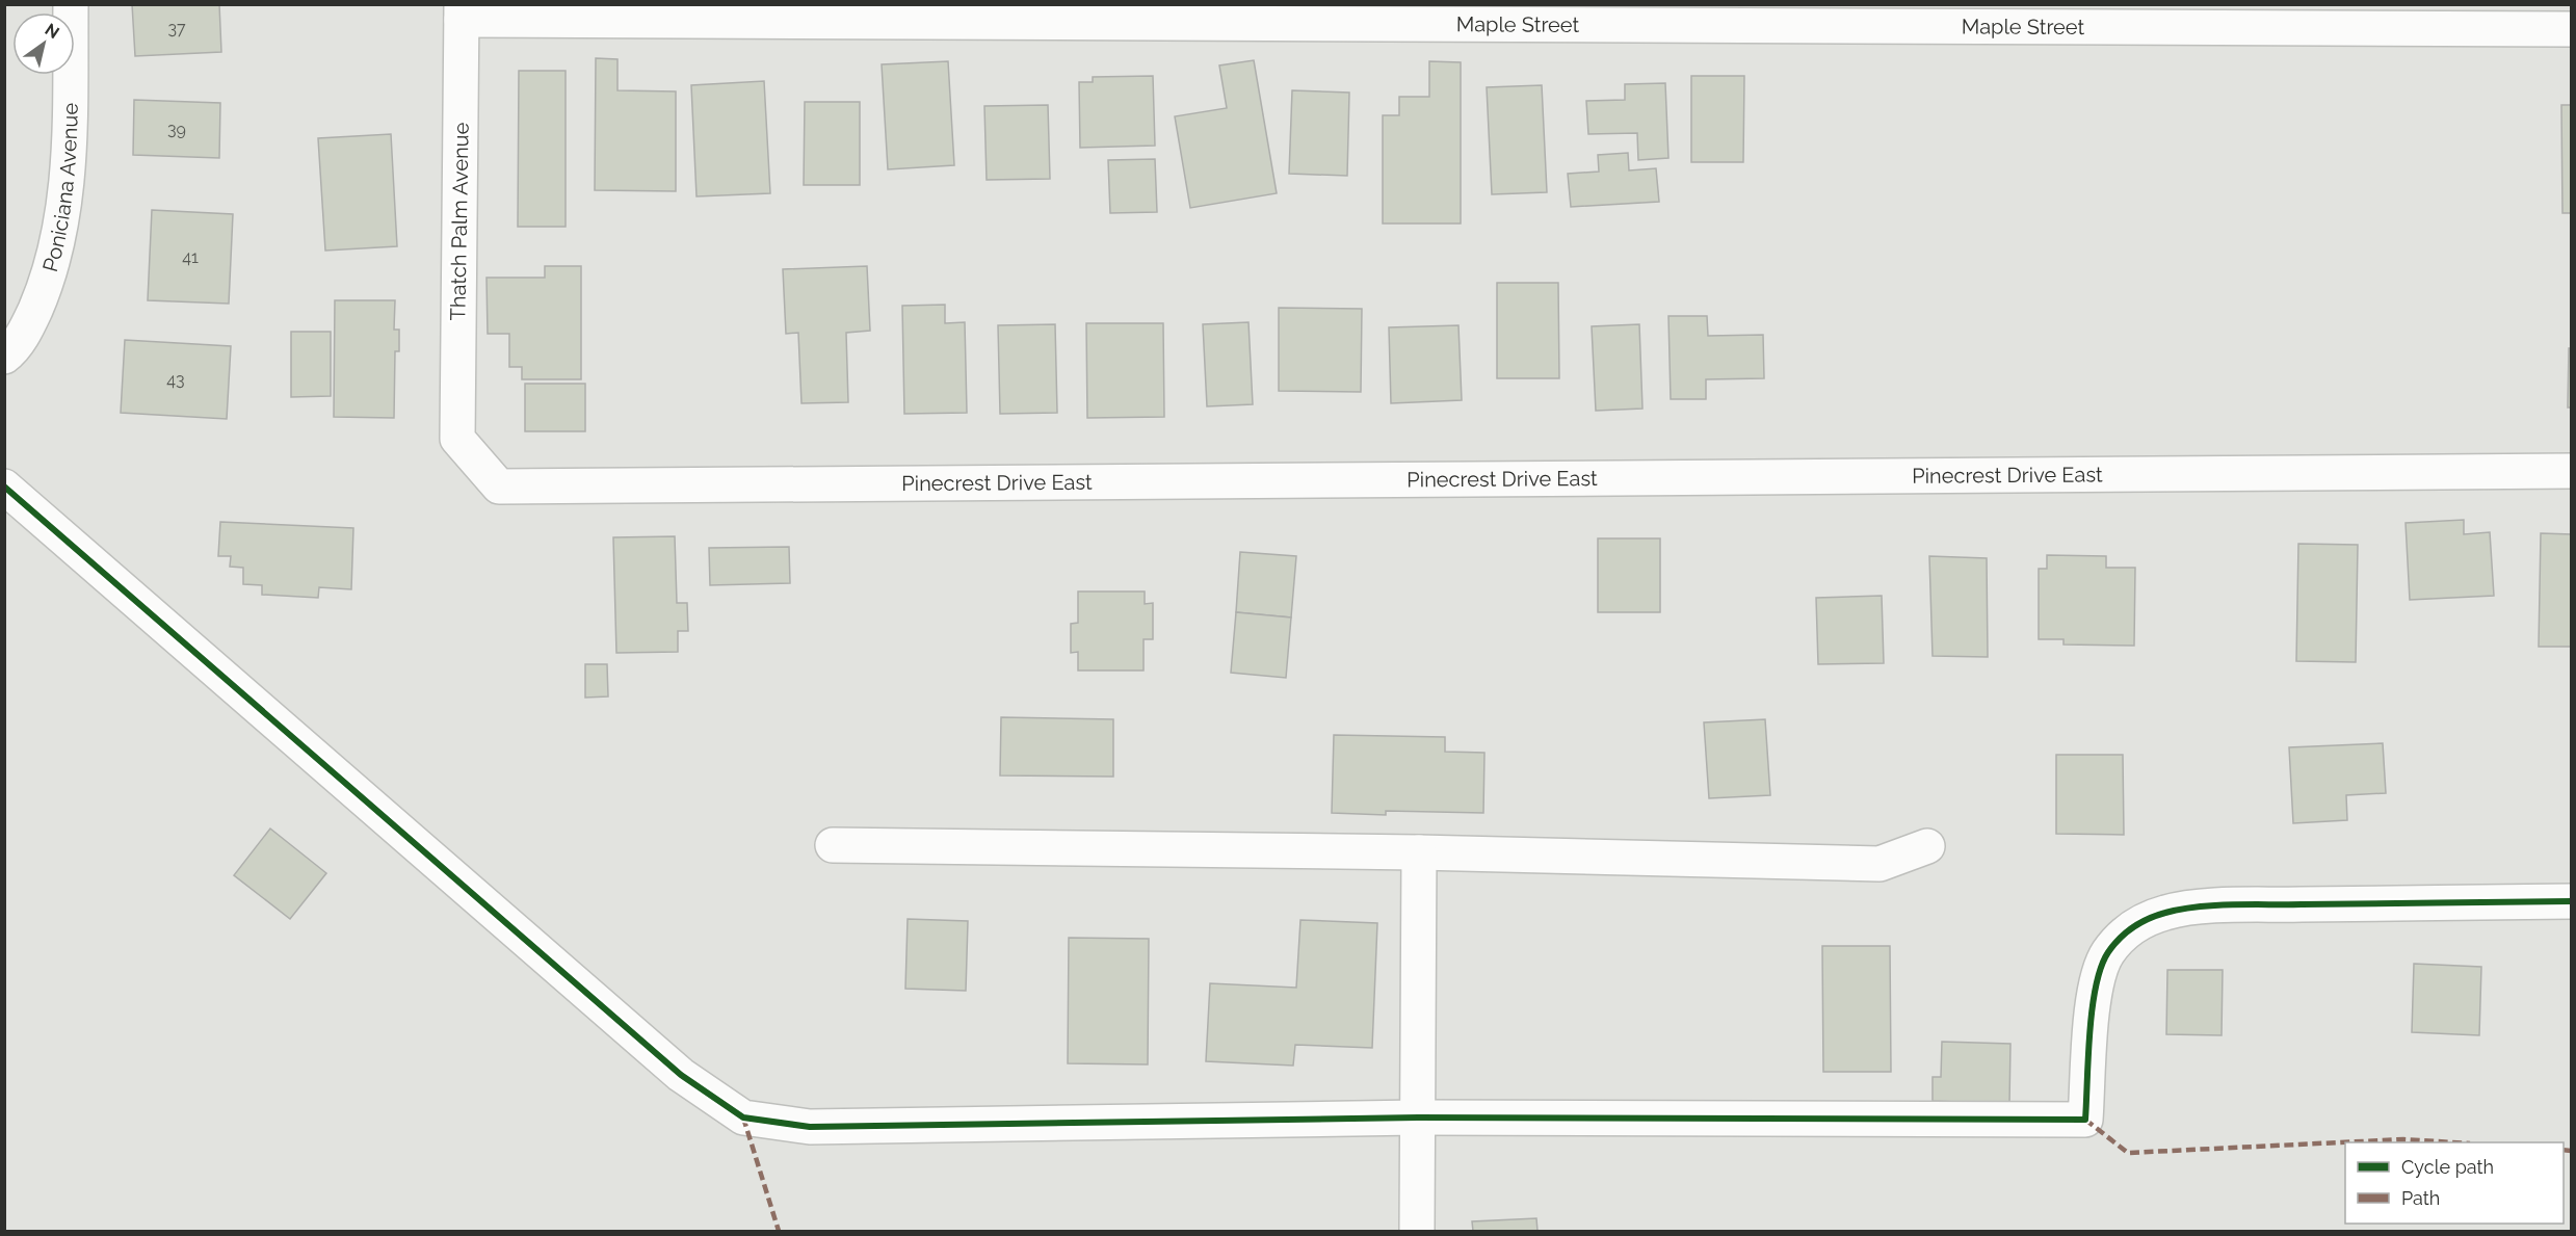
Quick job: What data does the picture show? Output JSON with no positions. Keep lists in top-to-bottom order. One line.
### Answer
{"streets":{"street":["Maple Street","Poniciana Avenue","Thatch Palm Avenue","Pinecrest Drive East"]},"crossings":[["Maple Street","Thatch Palm Avenue"],["Thatch Palm Avenue","Pinecrest Drive East"]],"house_numbers":["37","39","41","43"],"legend":["Cycle path","Path"],"north":"top right"}
